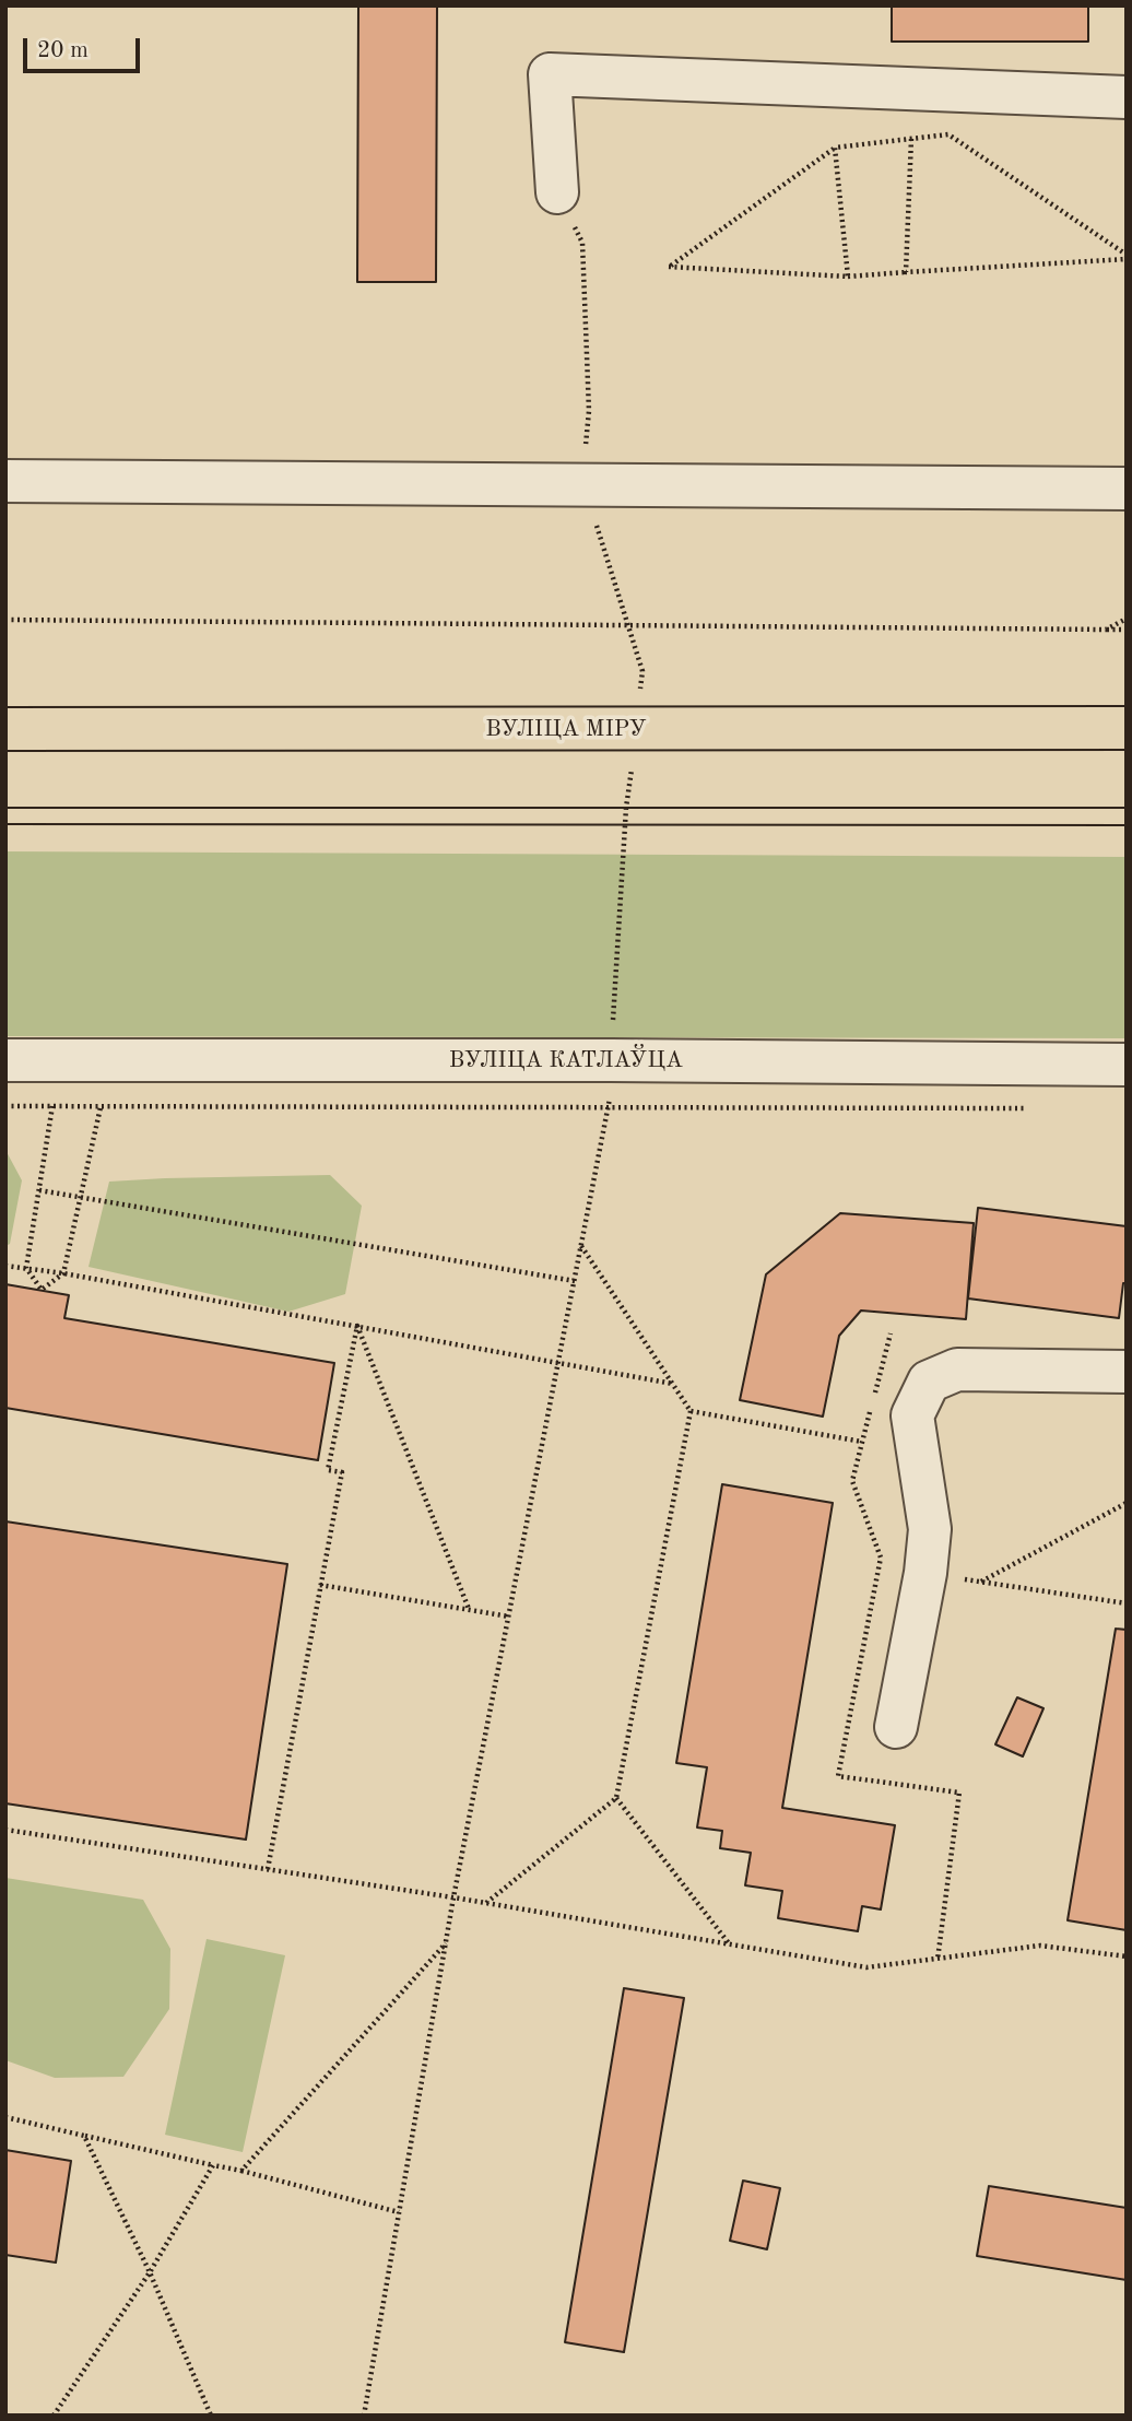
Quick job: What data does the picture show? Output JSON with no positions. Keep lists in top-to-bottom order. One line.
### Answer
{"streets":{"main road":["ВУЛІЦА МІРУ"],"street":["ВУЛІЦА КАТЛАЎЦА"]},"scale_bar":"20 m"}
